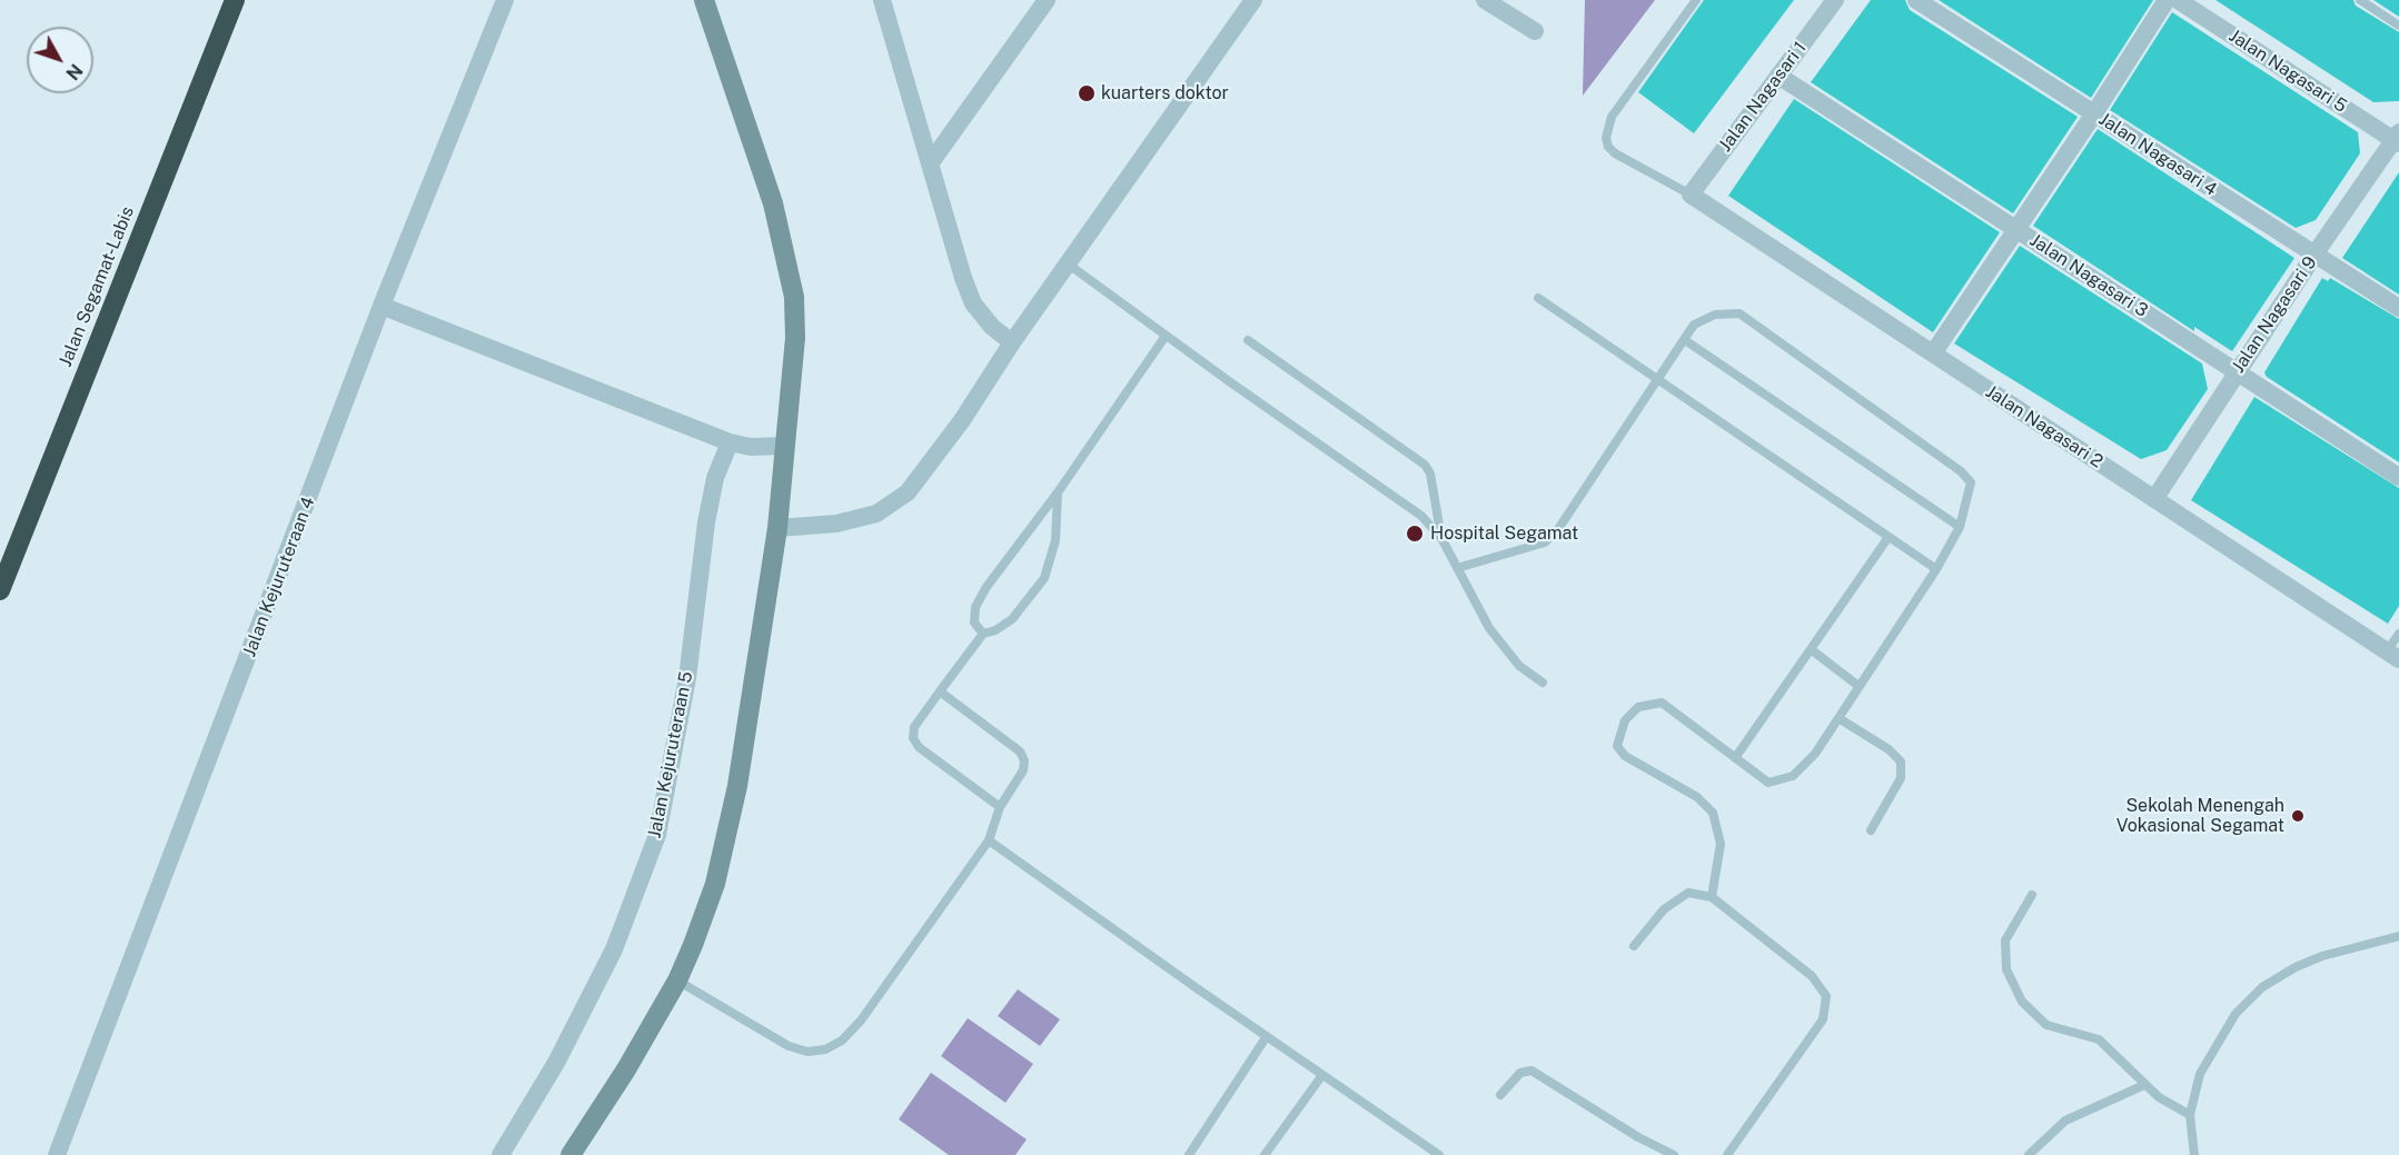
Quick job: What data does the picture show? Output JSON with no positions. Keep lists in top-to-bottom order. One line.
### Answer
{"streets":{"highway":["Jalan Segamat-Labis"],"street":["Jalan Nagasari 5","Jalan Nagasari 1","Jalan Nagasari 4","Jalan Nagasari 3","Jalan Nagasari 9","Jalan Nagasari 2","Jalan Kejuruteraan 4","Jalan Kejuruteraan 5"]},"crossings":[["Jalan Nagasari 5","Jalan Nagasari 9"],["Jalan Nagasari 1","Jalan Nagasari 3"],["Jalan Nagasari 1","Jalan Nagasari 2"],["Jalan Nagasari 4","Jalan Nagasari 9"],["Jalan Nagasari 3","Jalan Nagasari 9"],["Jalan Nagasari 9","Jalan Nagasari 2"]],"places":["kuarters doktor","Hospital Segamat","Sekolah Menengah Vokasional Segamat"],"north":"bottom right"}
